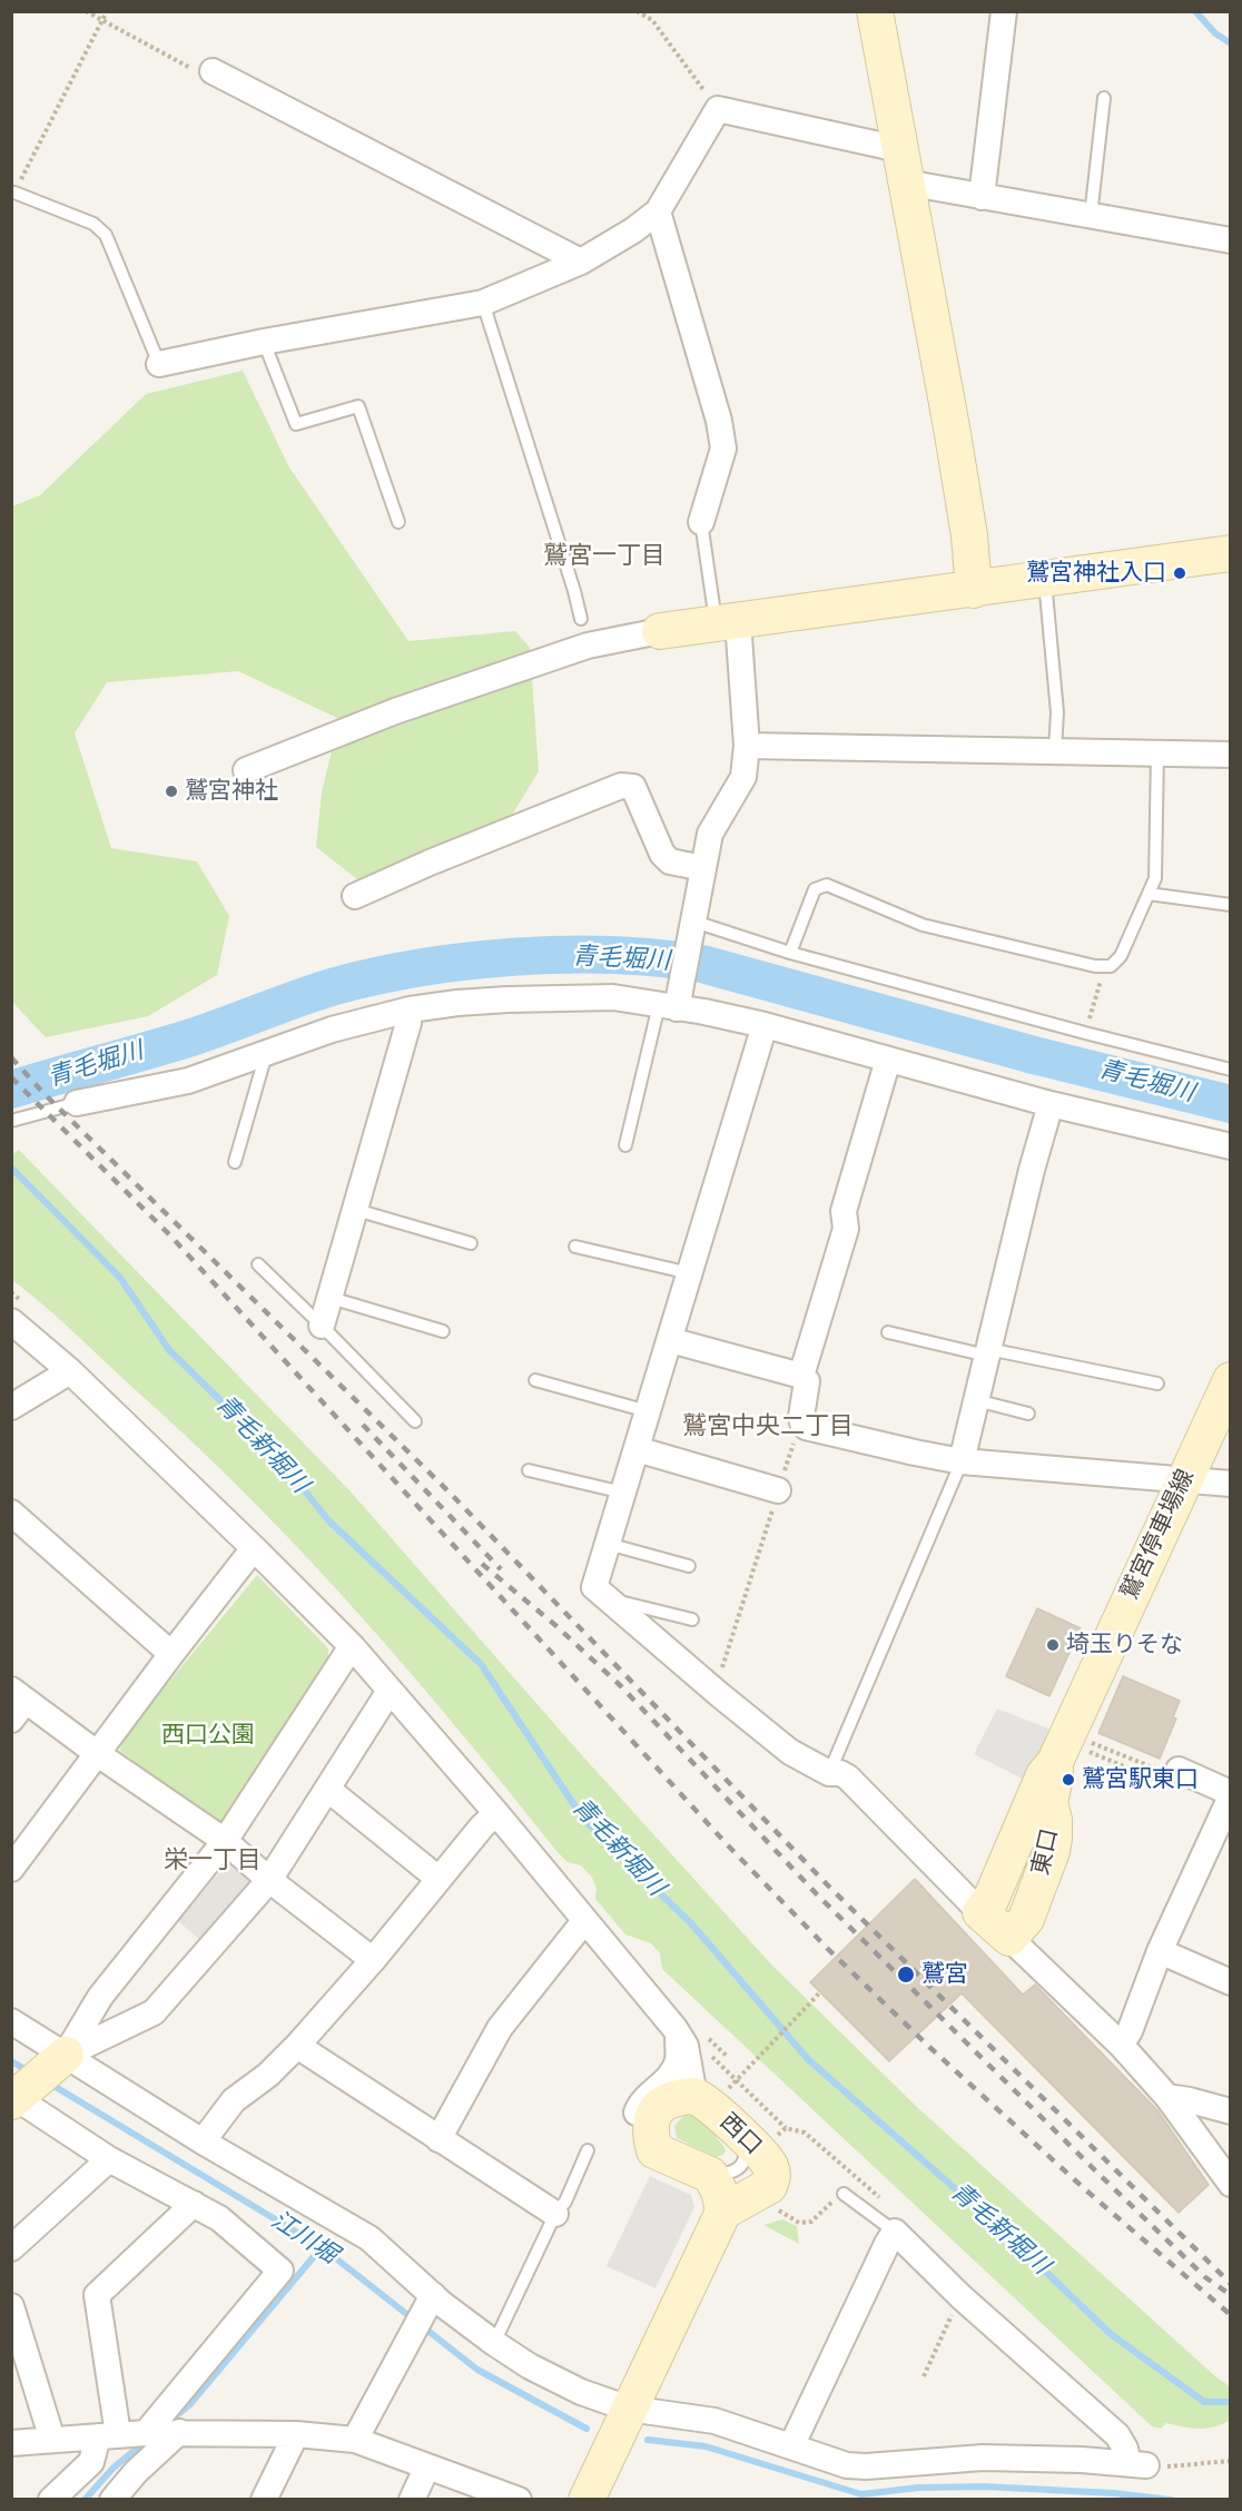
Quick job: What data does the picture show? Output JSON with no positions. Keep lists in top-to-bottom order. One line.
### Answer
{"streets":{"street":["鷲宮停車場線","東口","西口"]},"crossings":[["鷲宮停車場線","東口"]],"districts":["鷲宮一丁目","鷲宮中央二丁目","栄一丁目"],"water":["青毛堀川","青毛新堀川","江川堀"],"parks":["西口公園"],"places":["鷲宮神社入口","鷲宮神社","埼玉りそな","鷲宮駅東口","鷲宮"]}
